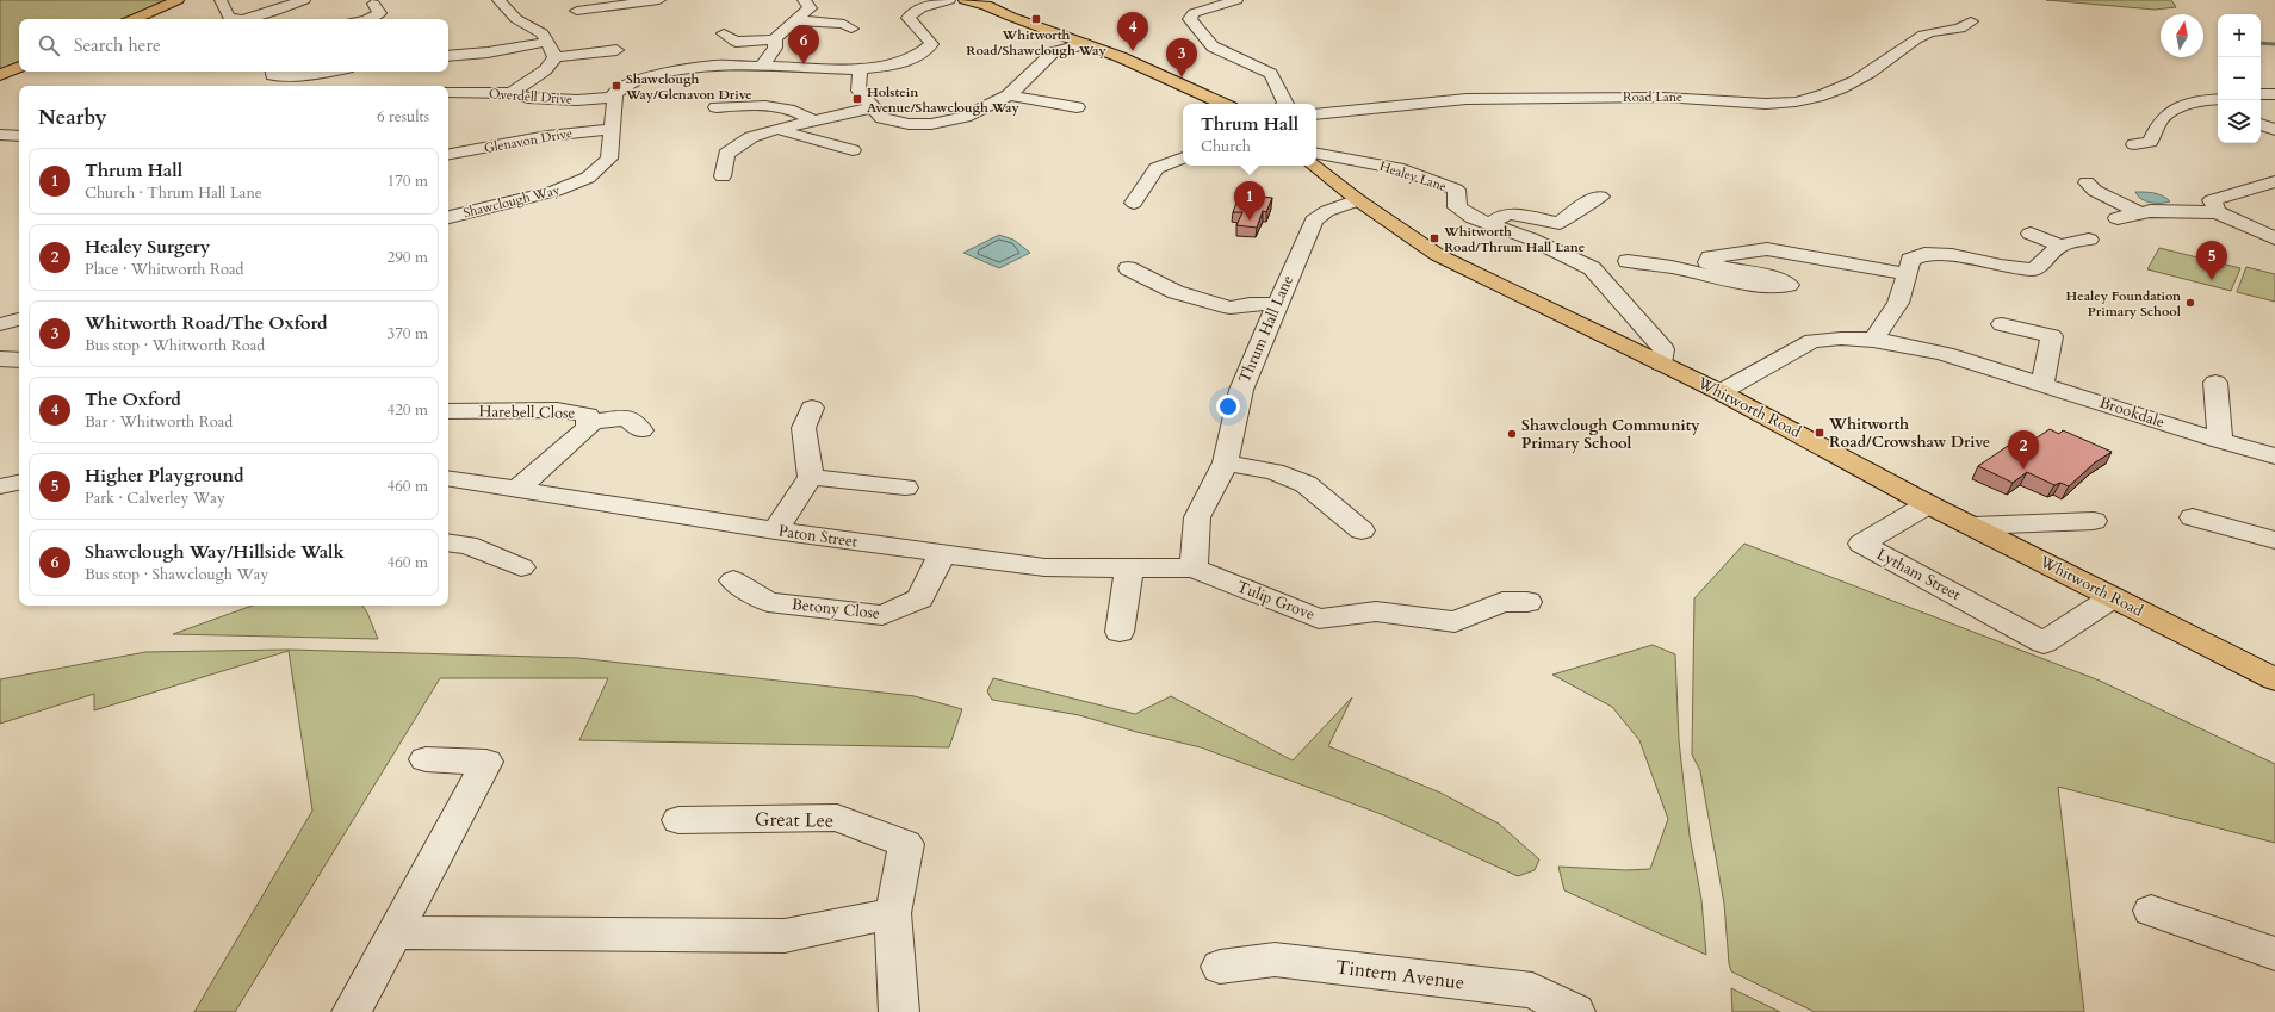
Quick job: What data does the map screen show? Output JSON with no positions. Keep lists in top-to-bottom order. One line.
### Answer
{"streets":{"main road":["Whitworth Road"],"street":["Overdell Drive","Road Lane","Glenavon Drive","Healey Lane","Shawclough Way","Thrum Hall Lane","Harebell Close","Brookdale","Paton Street","Lytham Street","Tulip Grove","Betony Close","Great Lee","Tintern Avenue"]},"crossings":[["Overdell Drive","Shawclough Way"],["Glenavon Drive","Shawclough Way"],["Healey Lane","Whitworth Road"],["Thrum Hall Lane","Whitworth Road"],["Thrum Hall Lane","Paton Street"],["Thrum Hall Lane","Tulip Grove"],["Whitworth Road","Brookdale"],["Whitworth Road","Lytham Street"],["Harebell Close","Paton Street"],["Paton Street","Tulip Grove"],["Paton Street","Betony Close"]],"places":{"transit":["Whitworth Road/Shawclough Way","Shawclough Way/Glenavon Drive","Holstein Avenue/Shawclough Way","Whitworth Road/Thrum Hall Lane","Whitworth Road/Crowshaw Drive"],"other":["Healey Foundation Primary School","Shawclough Community Primary School"]},"north":"top","page":{"pins":["4","6","3","1","5","2"],"map_buttons":["+","−"],"search":"Search here","heading":["Nearby","6 results"],"popup":["Thrum Hall","Church"],"list":[{"mark":"1","name":"Thrum Hall","note":"Church · Thrum Hall Lane","value":"170 m"},{"mark":"2","name":"Healey Surgery","note":"Place · Whitworth Road","value":"290 m"},{"mark":"3","name":"Whitworth Road/The Oxford","note":"Bus stop · Whitworth Road","value":"370 m"},{"mark":"4","name":"The Oxford","note":"Bar · Whitworth Road","value":"420 m"},{"mark":"5","name":"Higher Playground","note":"Park · Calverley Way","value":"460 m"},{"mark":"6","name":"Shawclough Way/Hillside Walk","note":"Bus stop · Shawclough Way","value":"460 m"}]}}
